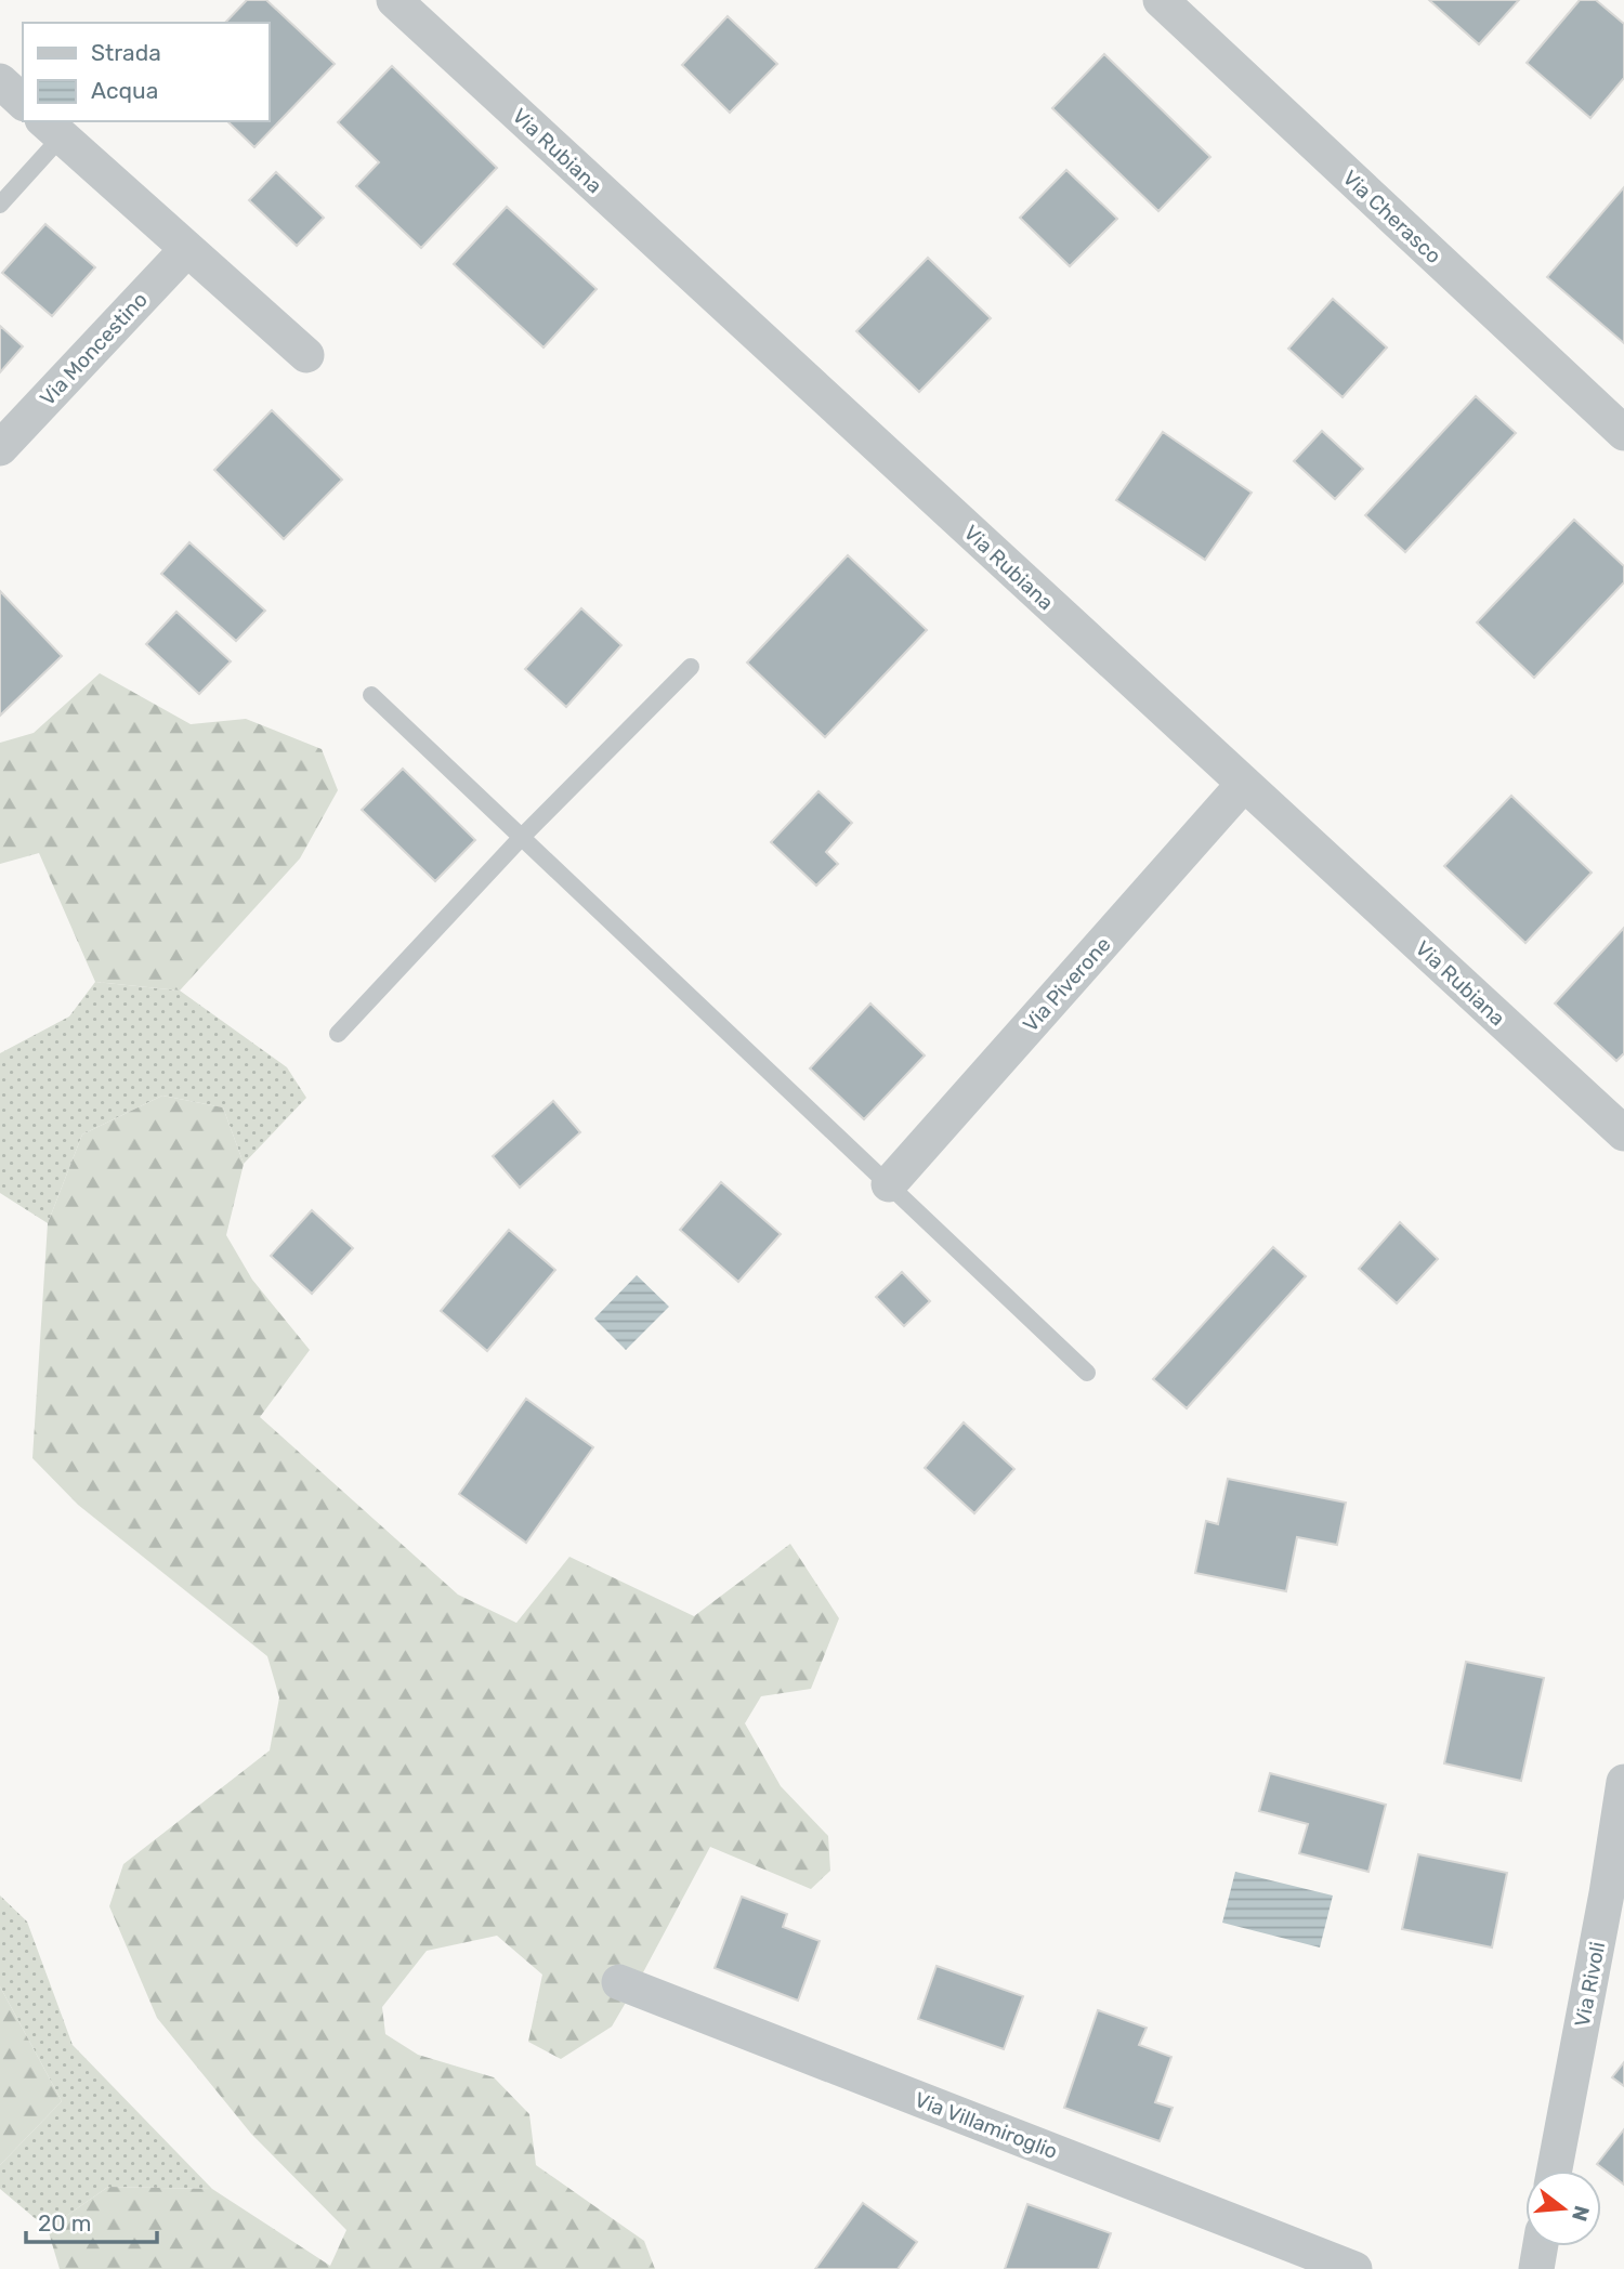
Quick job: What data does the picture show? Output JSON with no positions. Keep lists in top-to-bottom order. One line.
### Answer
{"streets":{"street":["Via Rubiana","Via Cherasco","Via Moncestino","Via Piverone","Via Rivoli","Via Villamiroglio"]},"crossings":[["Via Rubiana","Via Piverone"]],"legend":["Strada","Acqua"],"scale_bar":"20 m","north":"right"}
